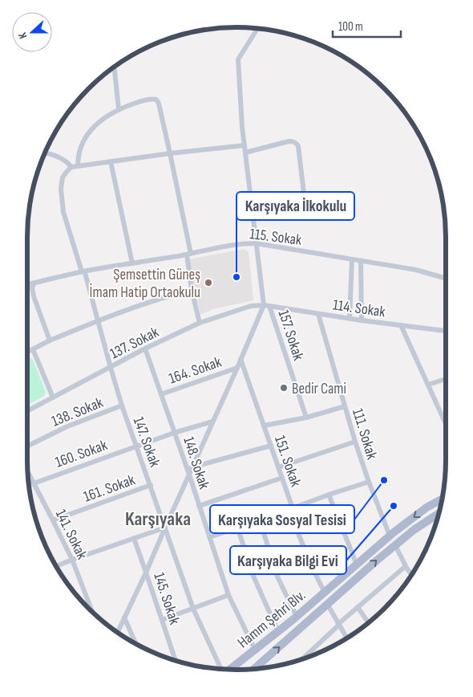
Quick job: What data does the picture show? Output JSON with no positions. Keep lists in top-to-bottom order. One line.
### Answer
{"streets":{"main road":["Hamm Şehri Blv."],"street":["115. Sokak","114. Sokak","157. Sokak","137. Sokak","164. Sokak","138. Sokak","111. Sokak","147. Sokak","160. Sokak","151. Sokak","148. Sokak","161. Sokak","141. Sokak","145. Sokak"]},"crossings":[["115. Sokak","157. Sokak"],["115. Sokak","147. Sokak"],["114. Sokak","157. Sokak"],["114. Sokak","137. Sokak"],["114. Sokak","111. Sokak"],["157. Sokak","137. Sokak"],["137. Sokak","147. Sokak"],["137. Sokak","148. Sokak"],["164. Sokak","148. Sokak"],["138. Sokak","147. Sokak"],["111. Sokak","Hamm Şehri Blv."],["147. Sokak","160. Sokak"],["147. Sokak","161. Sokak"],["160. Sokak","148. Sokak"],["160. Sokak","141. Sokak"],["151. Sokak","Hamm Şehri Blv."],["148. Sokak","Hamm Şehri Blv."],["161. Sokak","141. Sokak"]],"districts":["Karşıyaka"],"places":["Karşıyaka İlkokulu","Şemsettin Güneş İmam Hatip Ortaokulu","Bedir Cami","Karşıyaka Sosyal Tesisi","Karşıyaka Bilgi Evi"],"scale_bar":"100 m","north":"left"}
